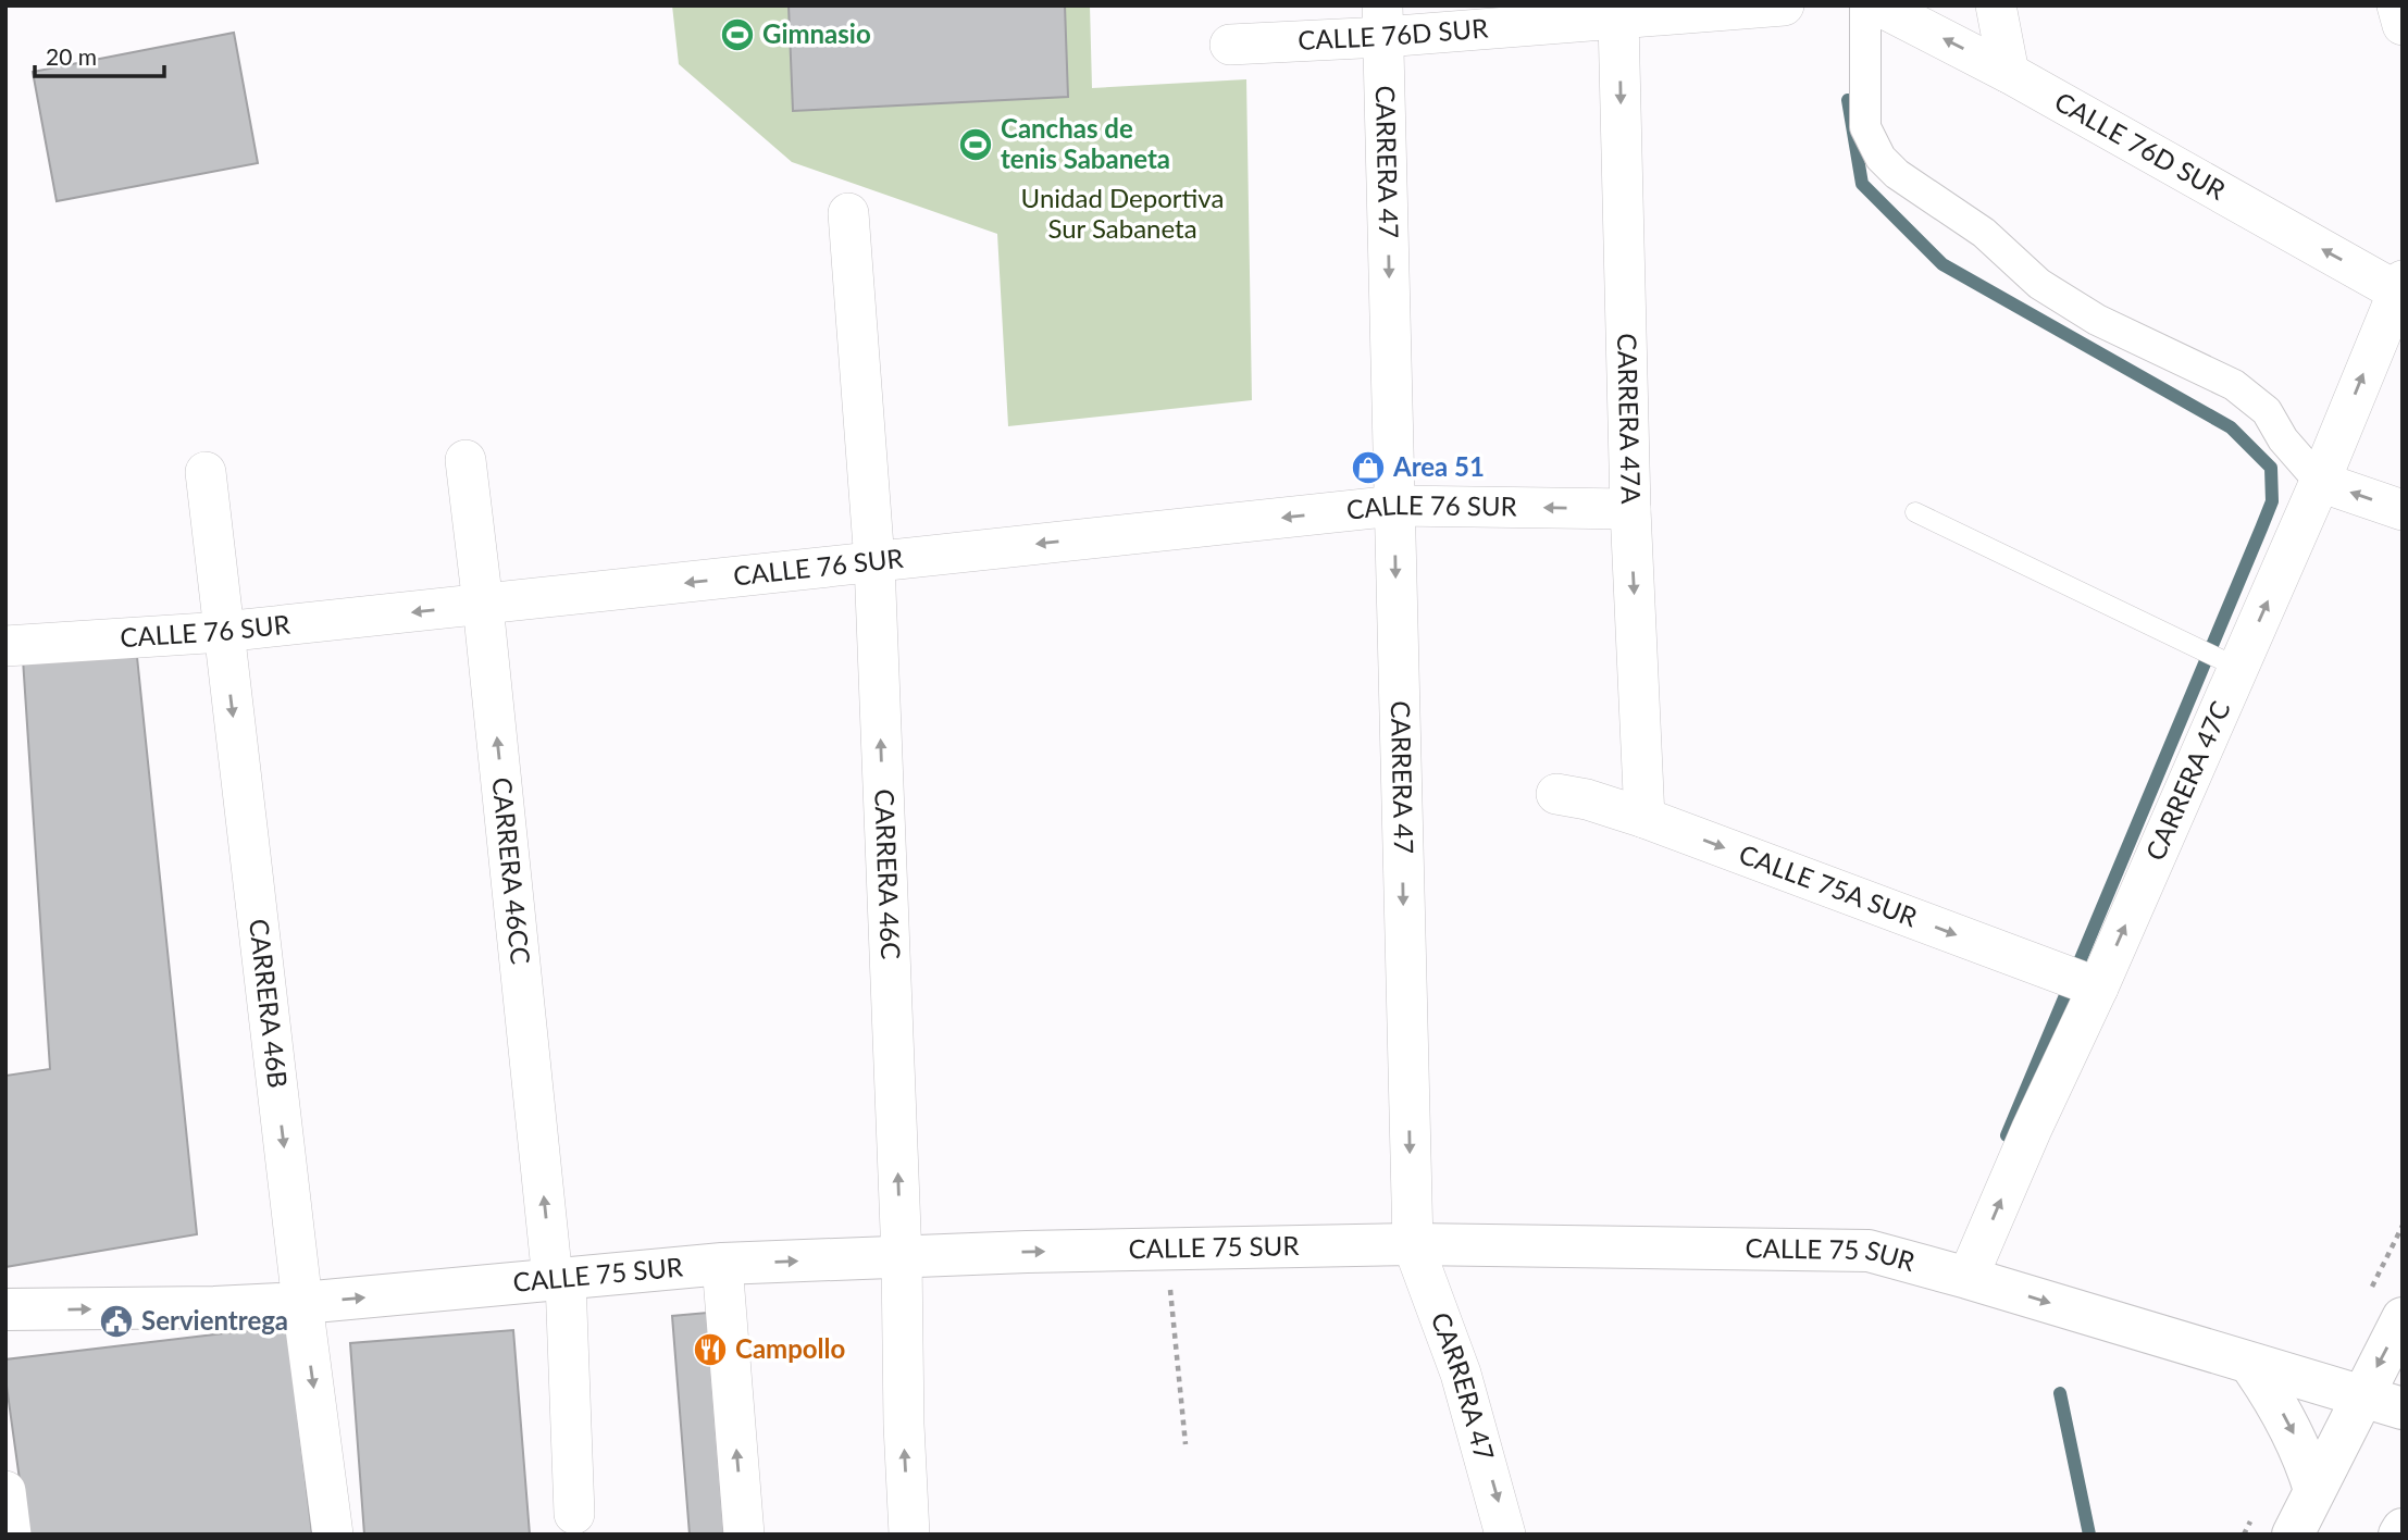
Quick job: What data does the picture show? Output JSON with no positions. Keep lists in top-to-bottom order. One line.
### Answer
{"streets":{"street":["CALLE 76D SUR","CARRERA 47","CARRERA 47A","CALLE 76 SUR","CARRERA 47C","CARRERA 46CC","CARRERA 46C","CALLE 75A SUR","CARRERA 46B","CALLE 75 SUR"]},"crossings":[["CALLE 76D SUR","CARRERA 47"],["CALLE 76D SUR","CARRERA 47A"],["CALLE 76D SUR","CARRERA 47C"],["CARRERA 47","CALLE 76 SUR"],["CARRERA 47","CALLE 75 SUR"],["CARRERA 47A","CALLE 76 SUR"],["CARRERA 47A","CALLE 75A SUR"],["CALLE 76 SUR","CARRERA 46CC"],["CALLE 76 SUR","CARRERA 46C"],["CALLE 76 SUR","CARRERA 46B"],["CARRERA 47C","CALLE 75A SUR"],["CARRERA 47C","CALLE 75 SUR"],["CARRERA 46CC","CALLE 75 SUR"],["CARRERA 46C","CALLE 75 SUR"],["CARRERA 46B","CALLE 75 SUR"]],"one_way":["CALLE 76D SUR","CARRERA 47","CARRERA 47A","CALLE 76 SUR","CARRERA 47C","CARRERA 46CC","CARRERA 46C","CALLE 75A SUR","CARRERA 46B","CALLE 75 SUR"],"parks":["Unidad Deportiva Sur Sabaneta"],"places":{"sports":["Gimnasio","Canchas de tenis Sabaneta"],"shop":["Area 51"],"public building":["Servientrega"],"restaurant":["Campollo"]},"scale_bar":"20 m"}
